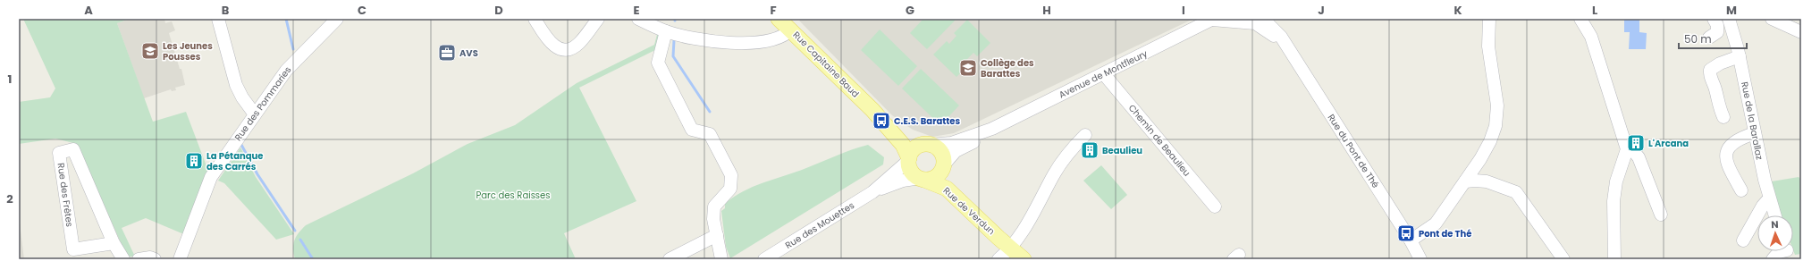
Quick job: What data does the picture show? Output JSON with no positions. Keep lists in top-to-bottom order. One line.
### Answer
{"streets":{"main road":["Rue Capitaine Baud","Rue de Verdun"],"street":["Avenue de Montfleury","Rue des Pommaries","Rue de la Barallaz","Chemin de Beaulieu","Rue du Pont de Thé","Rue des Frêtes","Rue des Mouettes"]},"crossings":[["Rue Capitaine Baud","Avenue de Montfleury"],["Rue Capitaine Baud","Rue de Verdun"],["Rue Capitaine Baud","Rue des Mouettes"],["Avenue de Montfleury","Chemin de Beaulieu"],["Avenue de Montfleury","Rue du Pont de Thé"],["Avenue de Montfleury","Rue de Verdun"],["Avenue de Montfleury","Rue des Mouettes"],["Rue de Verdun","Rue des Mouettes"]],"parks":["Parc des Raisses"],"places":{"school or university":["Les Jeunes Pousses","Collège des Barattes"],"office":["AVS"],"bus stop":["C.E.S. Barattes","Pont de Thé"],"building":["L'Arcana","Beaulieu","La Pétanque des Carrés"]},"scale_bar":"50 m","north":"top","grid":{"columns":["A","B","C","D","E","F","G","H","I","J","K","L","M"],"rows":["1","2"]}}
